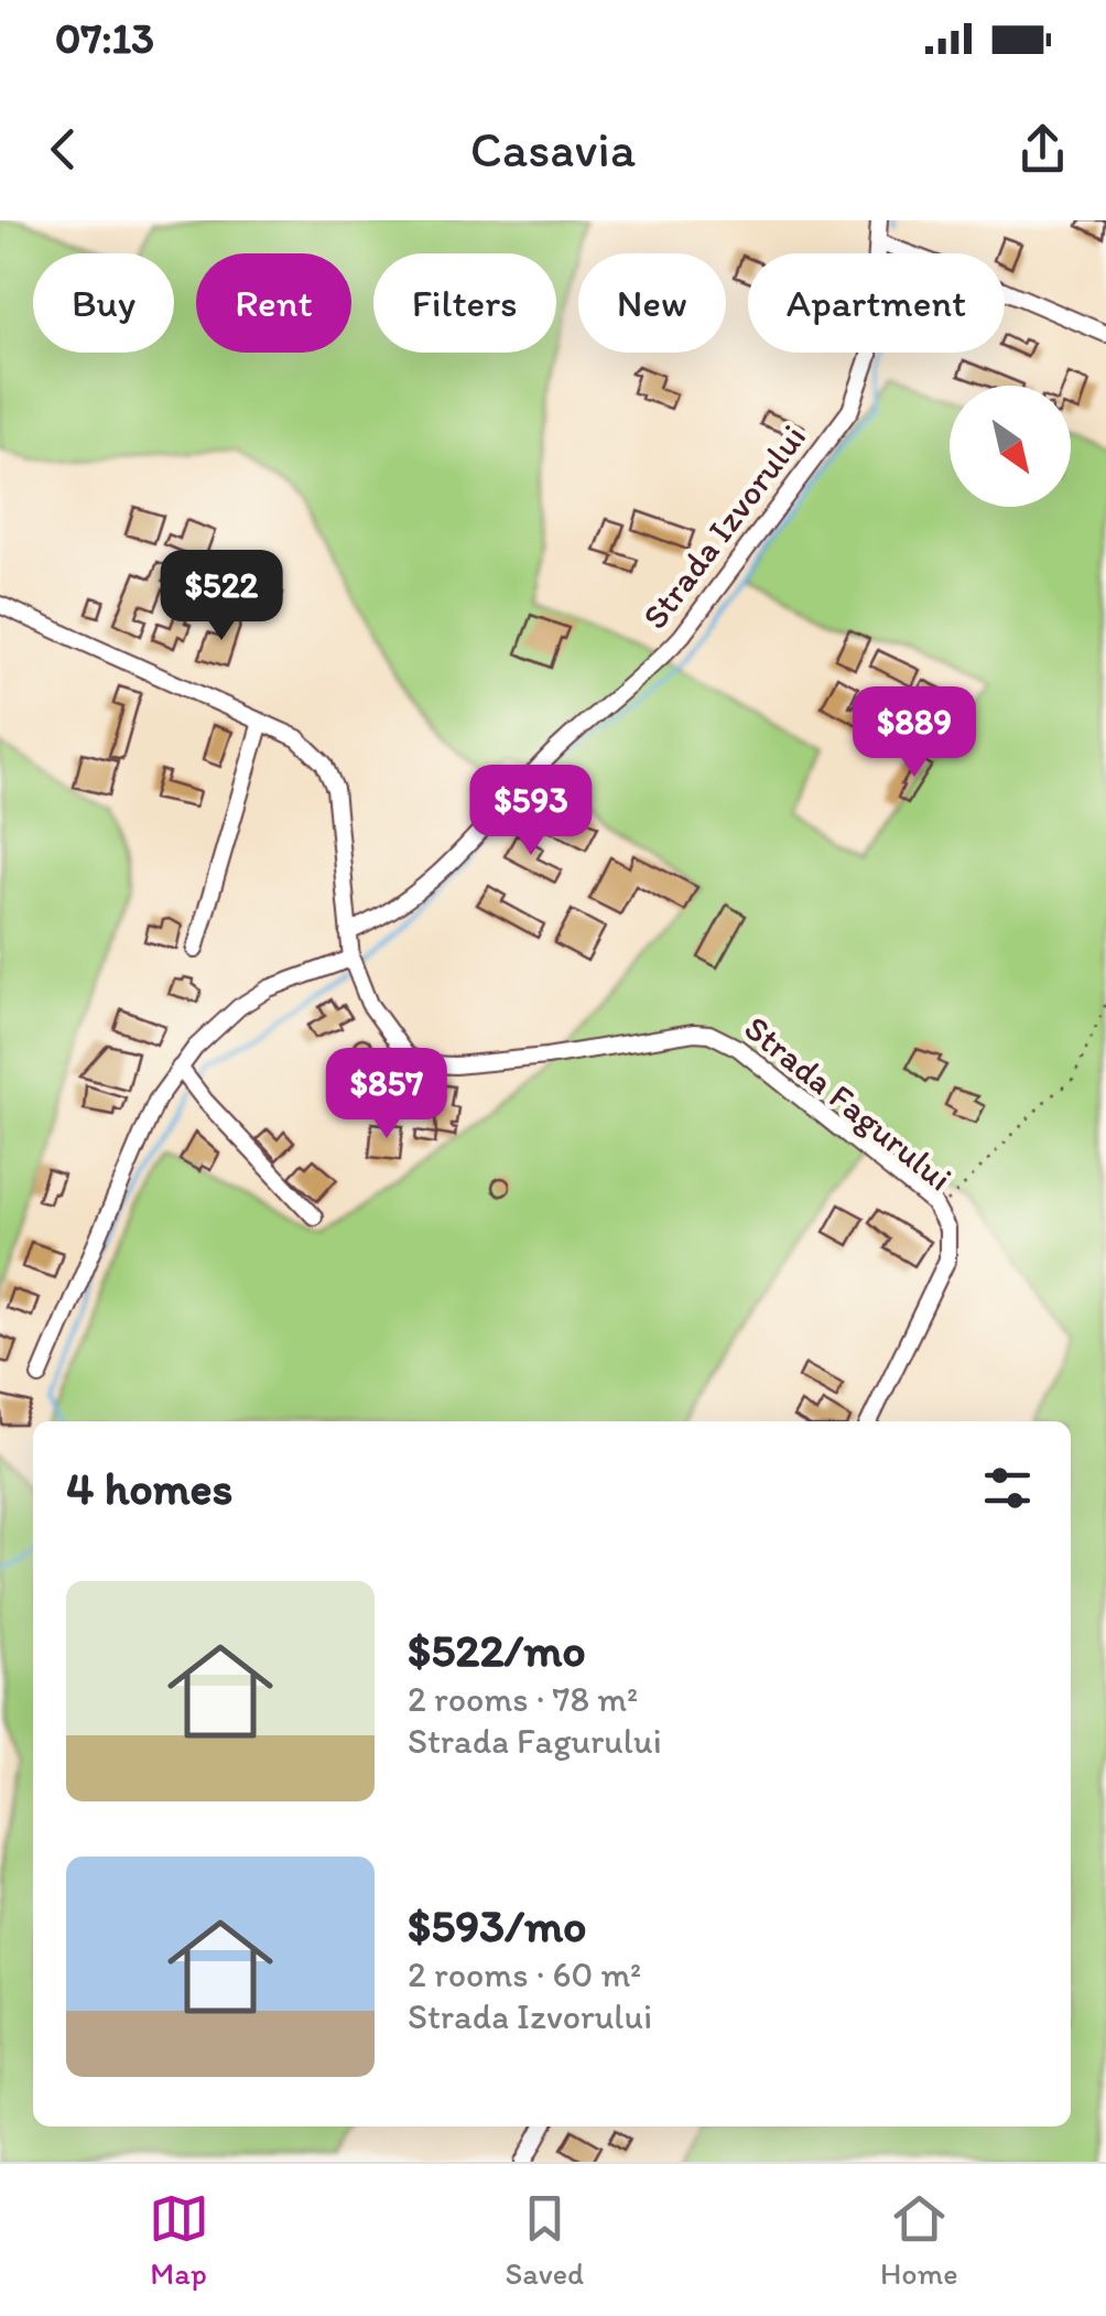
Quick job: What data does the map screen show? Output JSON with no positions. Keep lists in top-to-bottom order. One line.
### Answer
{"streets":{"street":["Strada Izvorului","Strada Fagurului"]},"crossings":[["Strada Izvorului","Strada Fagurului"]],"north":"bottom right","page":{"status":"07:13","header":"Casavia","chip":["Buy","Rent","Filters","New","Apartment"],"price":["$522","$889","$593","$857"],"heading":"4 homes","list":[{"name":"$522/mo","note":"2 rooms · 78 m² · Strada Fagurului"},{"name":"$593/mo","note":"2 rooms · 60 m² · Strada Izvorului"}],"tabs":["Map","Saved","Home"]}}
